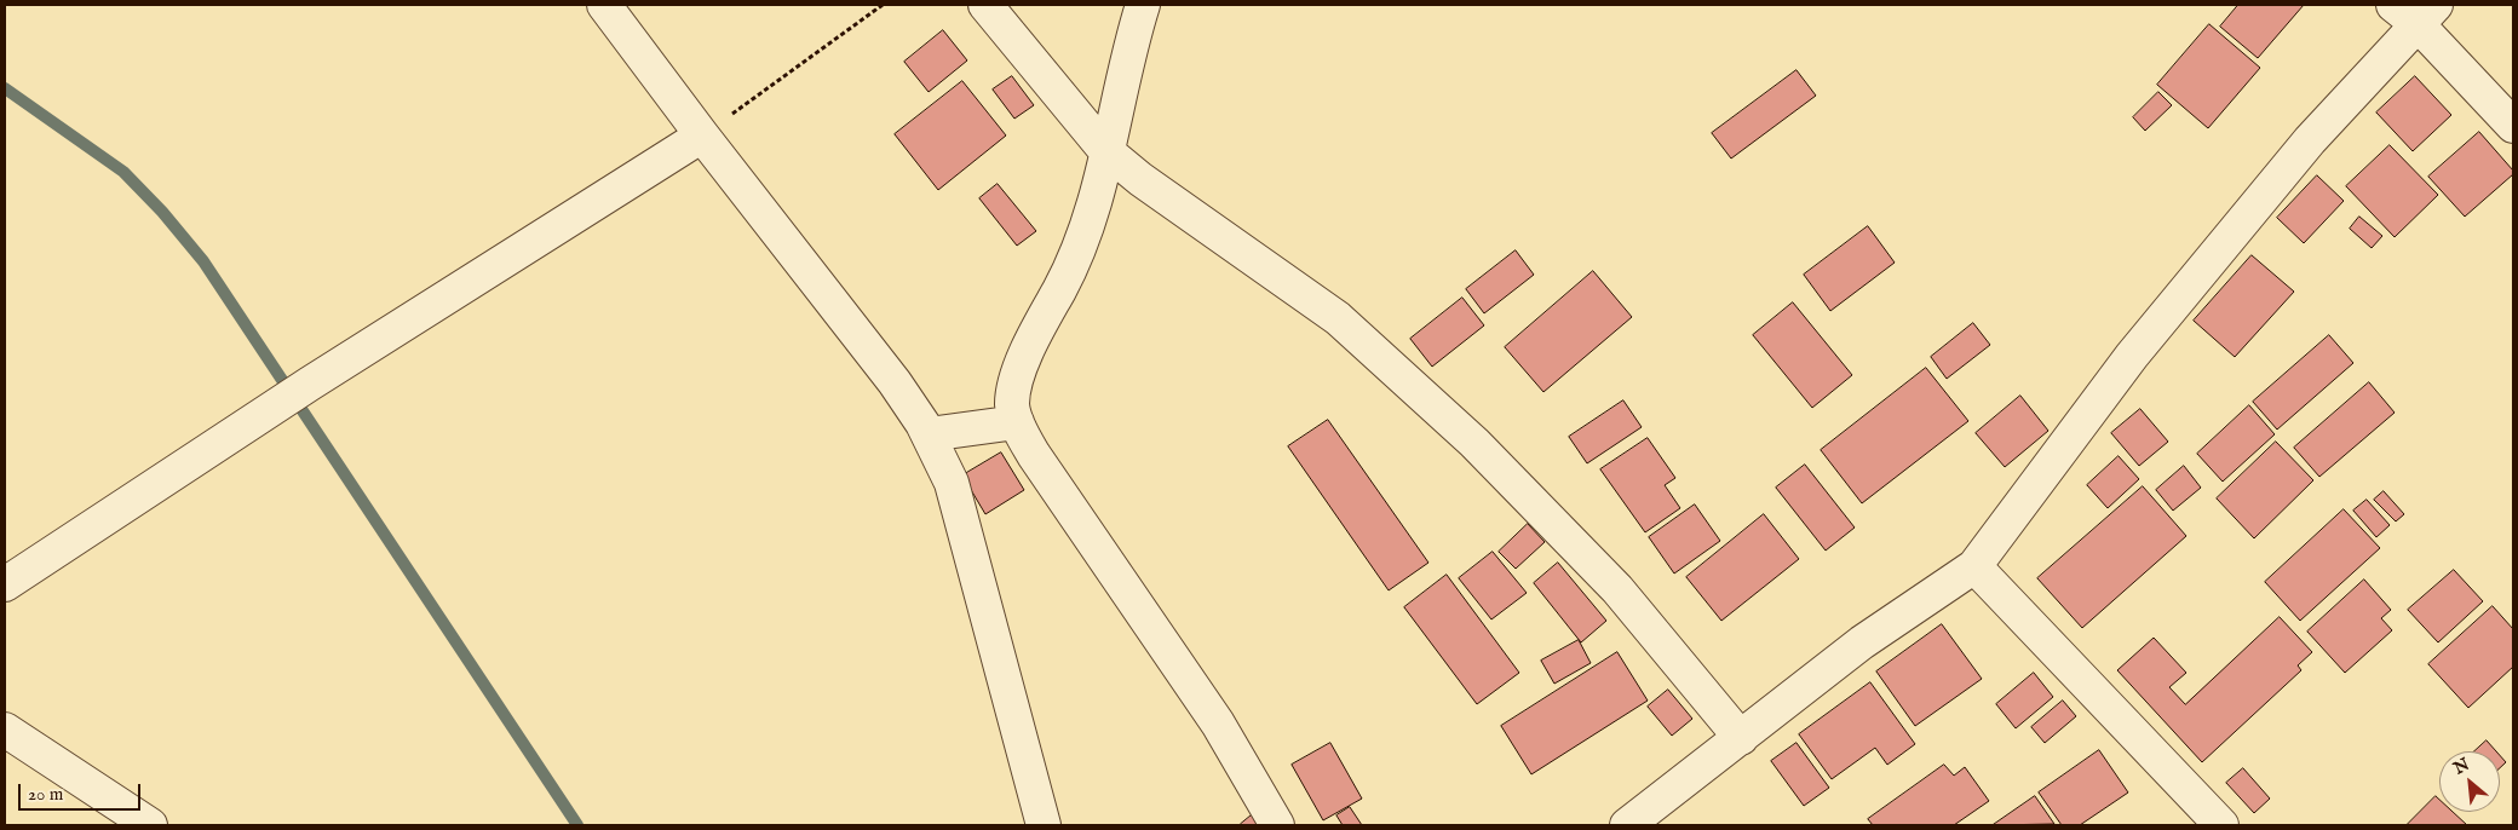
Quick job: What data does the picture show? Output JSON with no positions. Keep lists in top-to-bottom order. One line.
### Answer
{"scale_bar":"20 m","north":"top left"}
